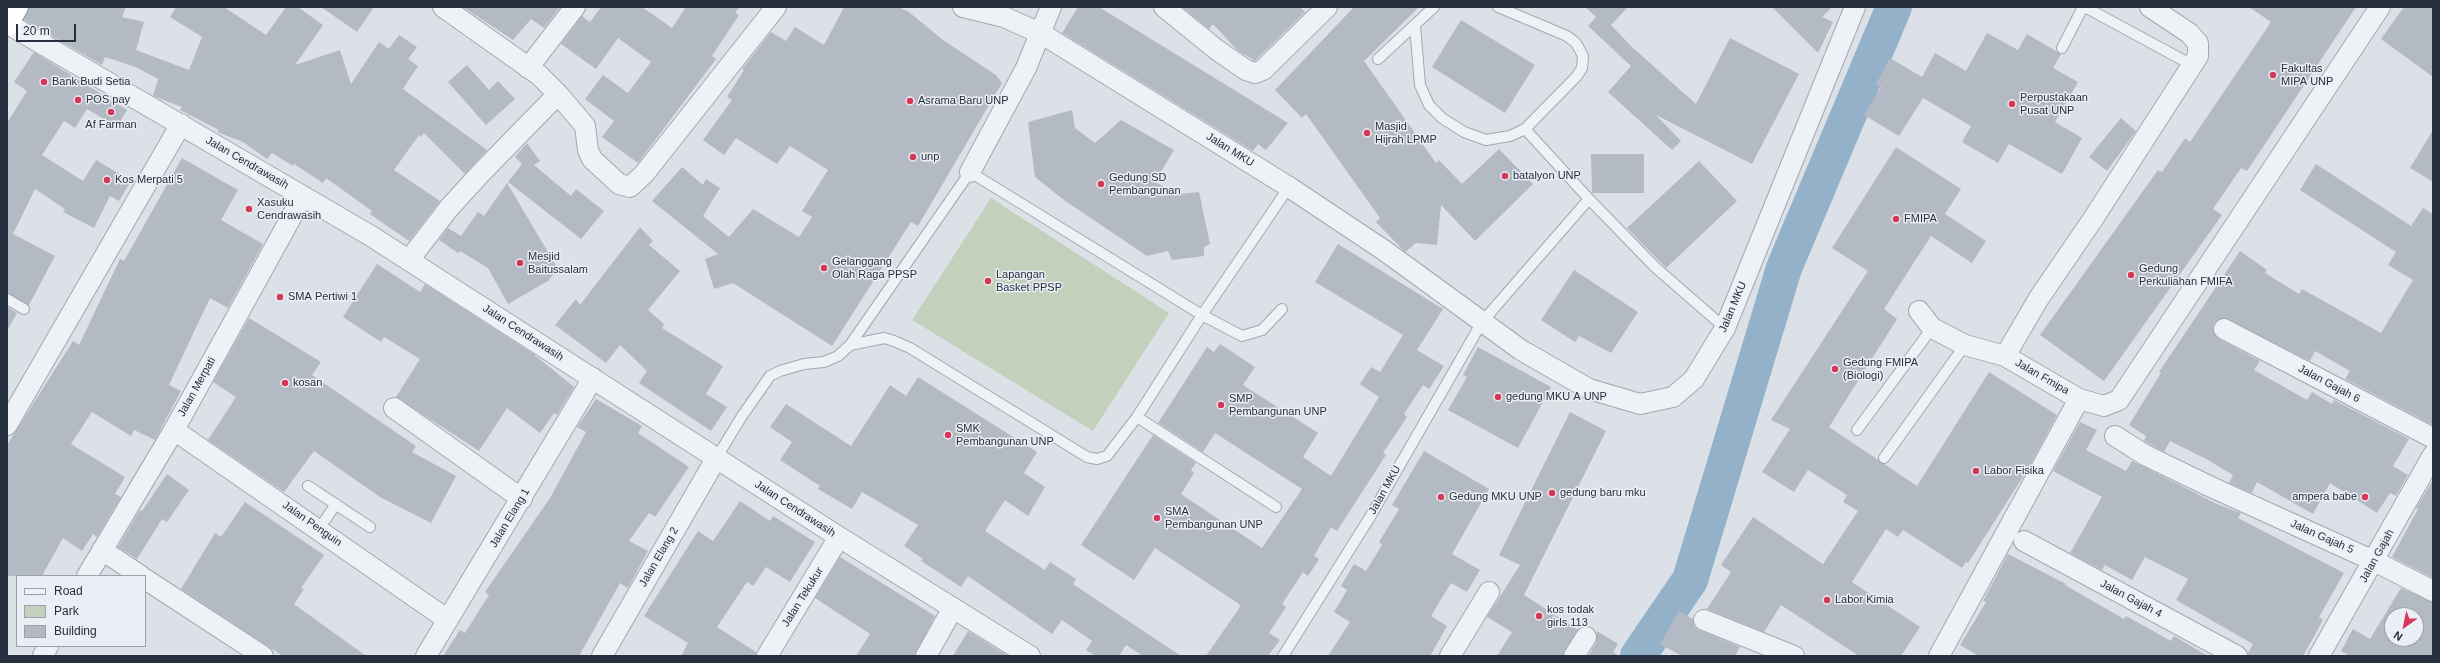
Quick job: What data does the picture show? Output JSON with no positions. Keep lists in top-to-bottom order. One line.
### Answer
{"streets":{"street":["Jalan MKU","Jalan Cendrawasih","Jalan Fmipa","Jalan Gajah 6","Jalan Merpati","Jalan Elang 1","Jalan Penguin","Jalan Gajah 5","Jalan Gajah","Jalan Elang 2","Jalan Tekukur","Jalan Gajah 4"]},"crossings":[["Jalan Cendrawasih","Jalan Merpati"],["Jalan Cendrawasih","Jalan Elang 1"],["Jalan Cendrawasih","Jalan Elang 2"],["Jalan Cendrawasih","Jalan Tekukur"],["Jalan Merpati","Jalan Penguin"],["Jalan Elang 1","Jalan Penguin"],["Jalan Gajah 5","Jalan Gajah"]],"places":["Fakultas MIPA UNP","Bank Budi Setia","POS pay","Asrama Baru UNP","Perpustakaan Pusat UNP","Af Farman","Masjid Hijrah LPMP","unp","batalyon UNP","Kos Merpati 5","Gedung SD Pembangunan","Xasuku Cendrawasih","FMIPA","Mesjid Baitussalam","Gelanggang Olah Raga PPSP","Gedung Perkuliahan FMIFA","Lapangan Basket PPSP","SMA Pertiwi 1","Gedung FMIPA (Biologi)","kosan","gedung MKU A UNP","SMP Pembangunan UNP","SMK Pembangunan UNP","Labor Fisika","gedung baru mku","Gedung MKU UNP","ampera babe","SMA Pembangunan UNP","Labor Kimia","kos todak girls 113"],"legend":["Road","Park","Building"],"scale_bar":"20 m","north":"bottom left"}
